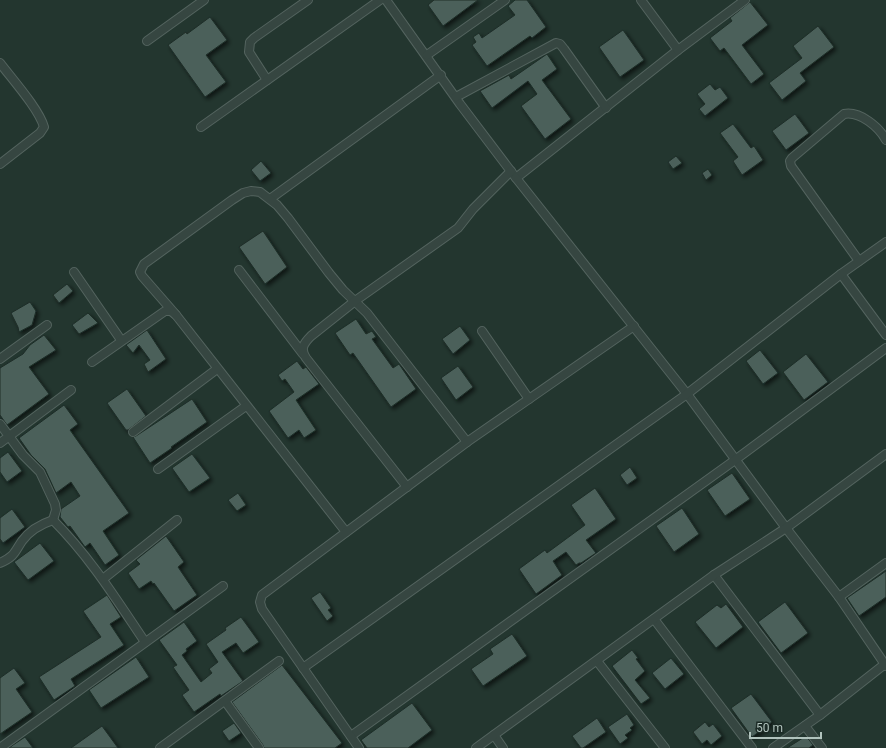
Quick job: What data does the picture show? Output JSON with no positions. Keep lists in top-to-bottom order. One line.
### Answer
{"scale_bar":"50 m"}
